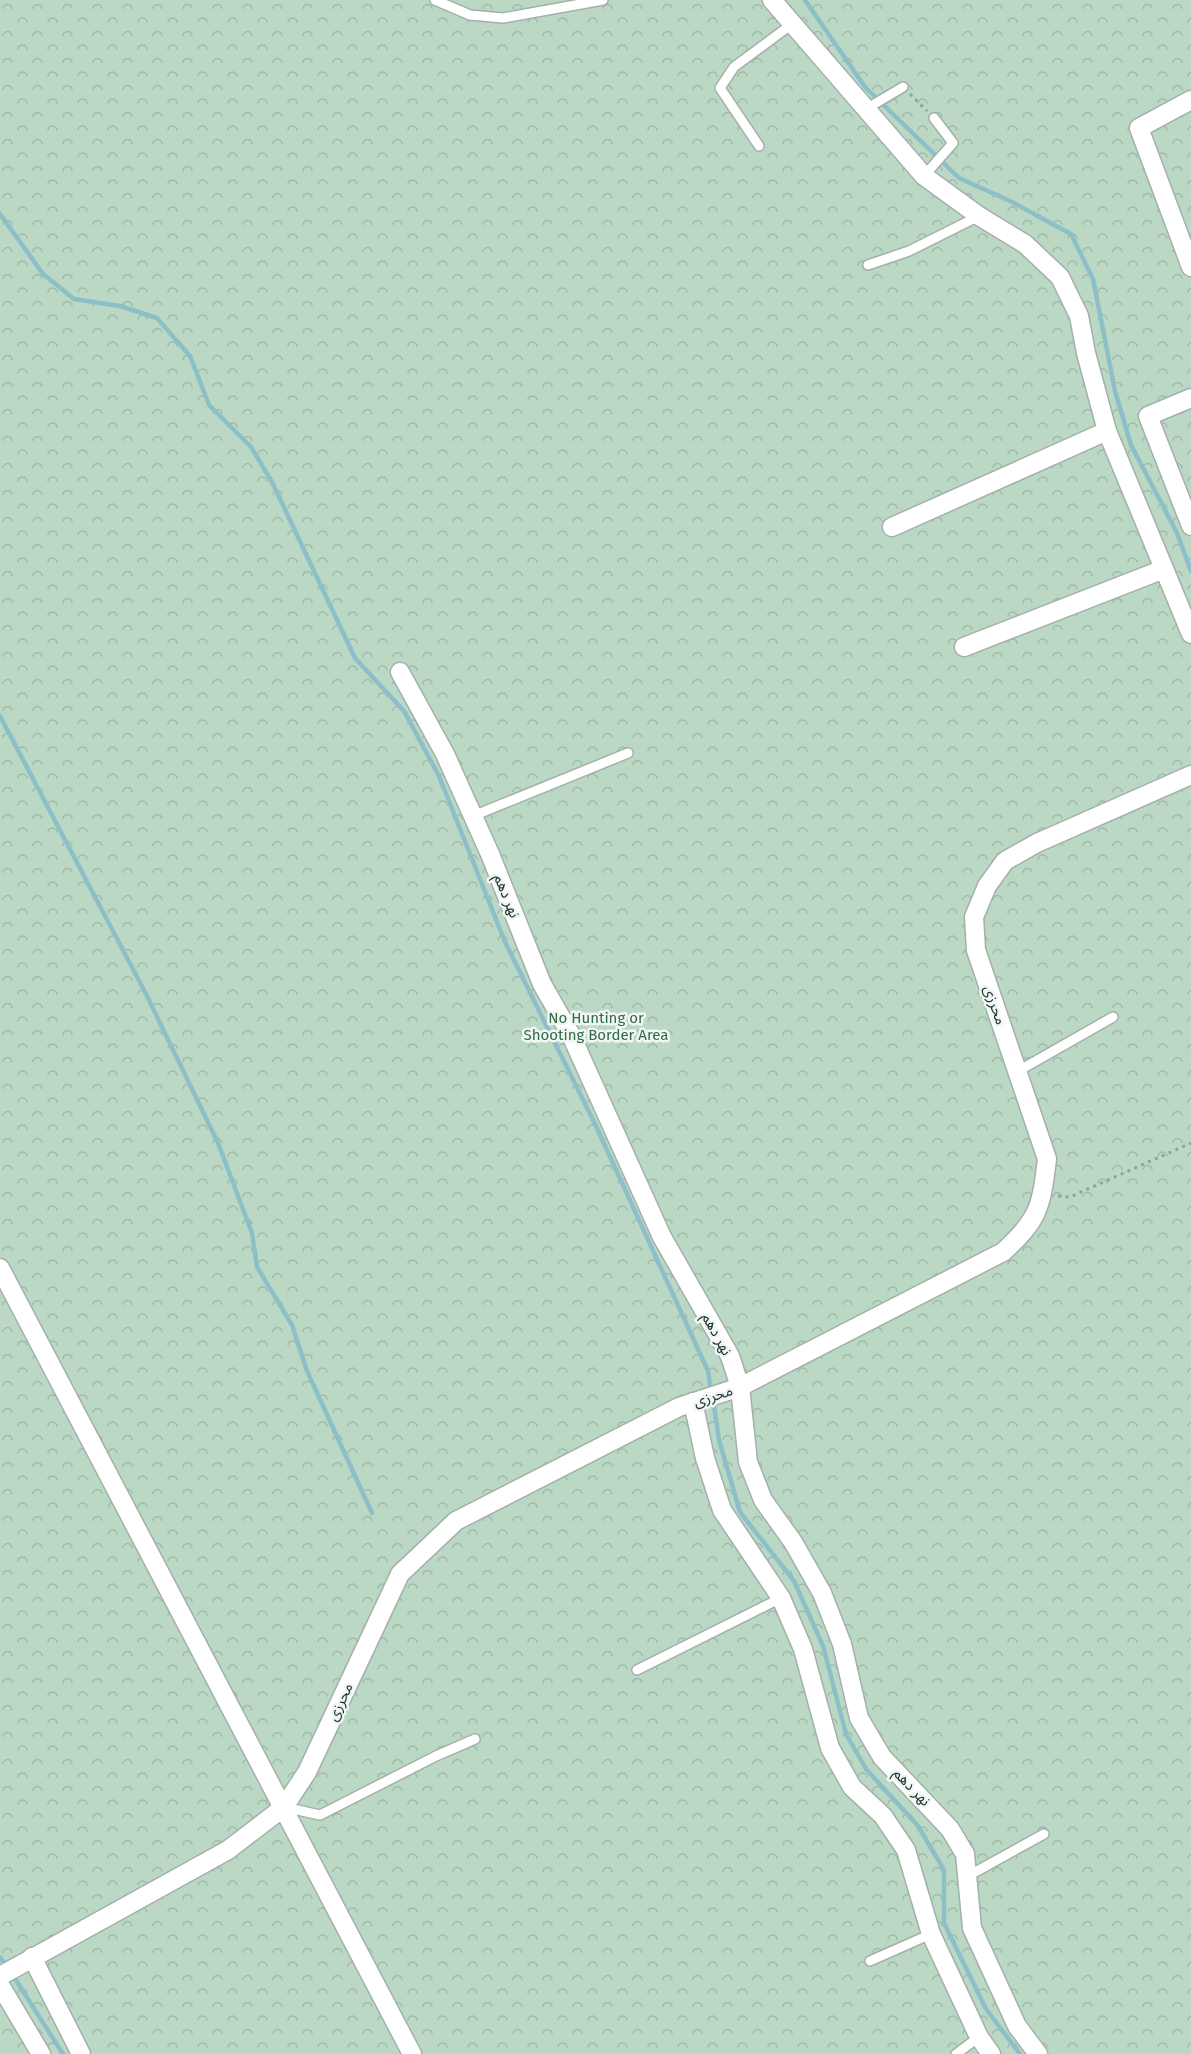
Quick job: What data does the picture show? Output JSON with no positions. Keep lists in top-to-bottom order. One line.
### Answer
{"streets":{"street":["نهر دهم","محرزی"]},"crossings":[["نهر دهم","محرزی"]],"parks":["No Hunting or Shooting Border Area"]}
